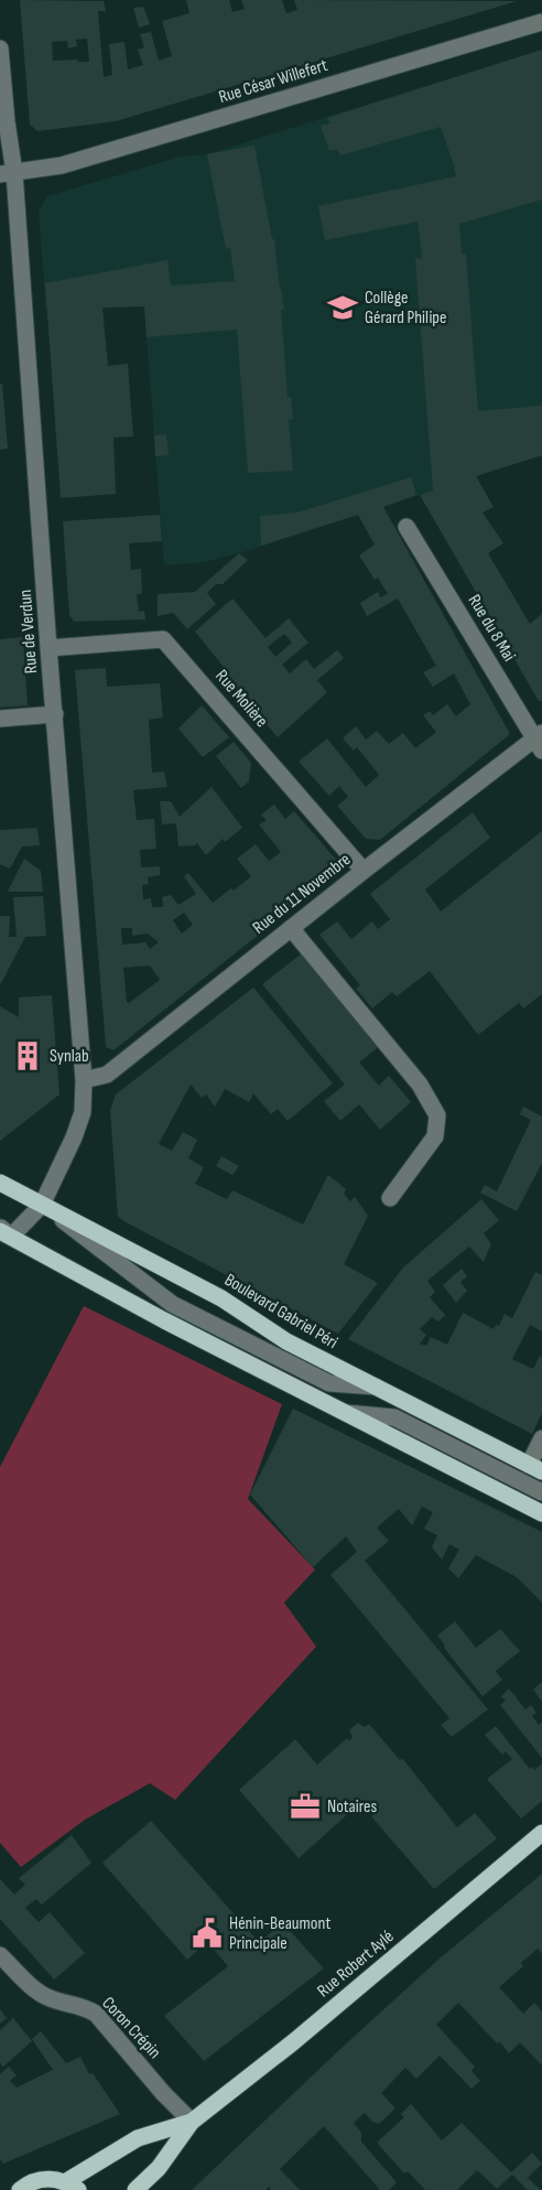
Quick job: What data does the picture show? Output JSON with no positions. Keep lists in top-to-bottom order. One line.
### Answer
{"streets":{"main road":["Boulevard Gabriel Péri","Rue Robert Aylé"],"street":["Rue César Willefert","Rue du 8 Mai","Rue de Verdun","Rue Molière","Rue du 11 Novembre","Coron Crépin"]},"crossings":[["Rue César Willefert","Rue de Verdun"],["Rue du 8 Mai","Rue du 11 Novembre"],["Rue de Verdun","Rue Molière"],["Rue de Verdun","Rue du 11 Novembre"],["Rue de Verdun","Boulevard Gabriel Péri"],["Rue Molière","Rue du 11 Novembre"],["Rue Robert Aylé","Coron Crépin"]],"places":{"school or university":["Collège Gérard Philipe"],"building":["Synlab"],"office":["Notaires"],"public building":["Hénin-Beaumont Principale"]}}
